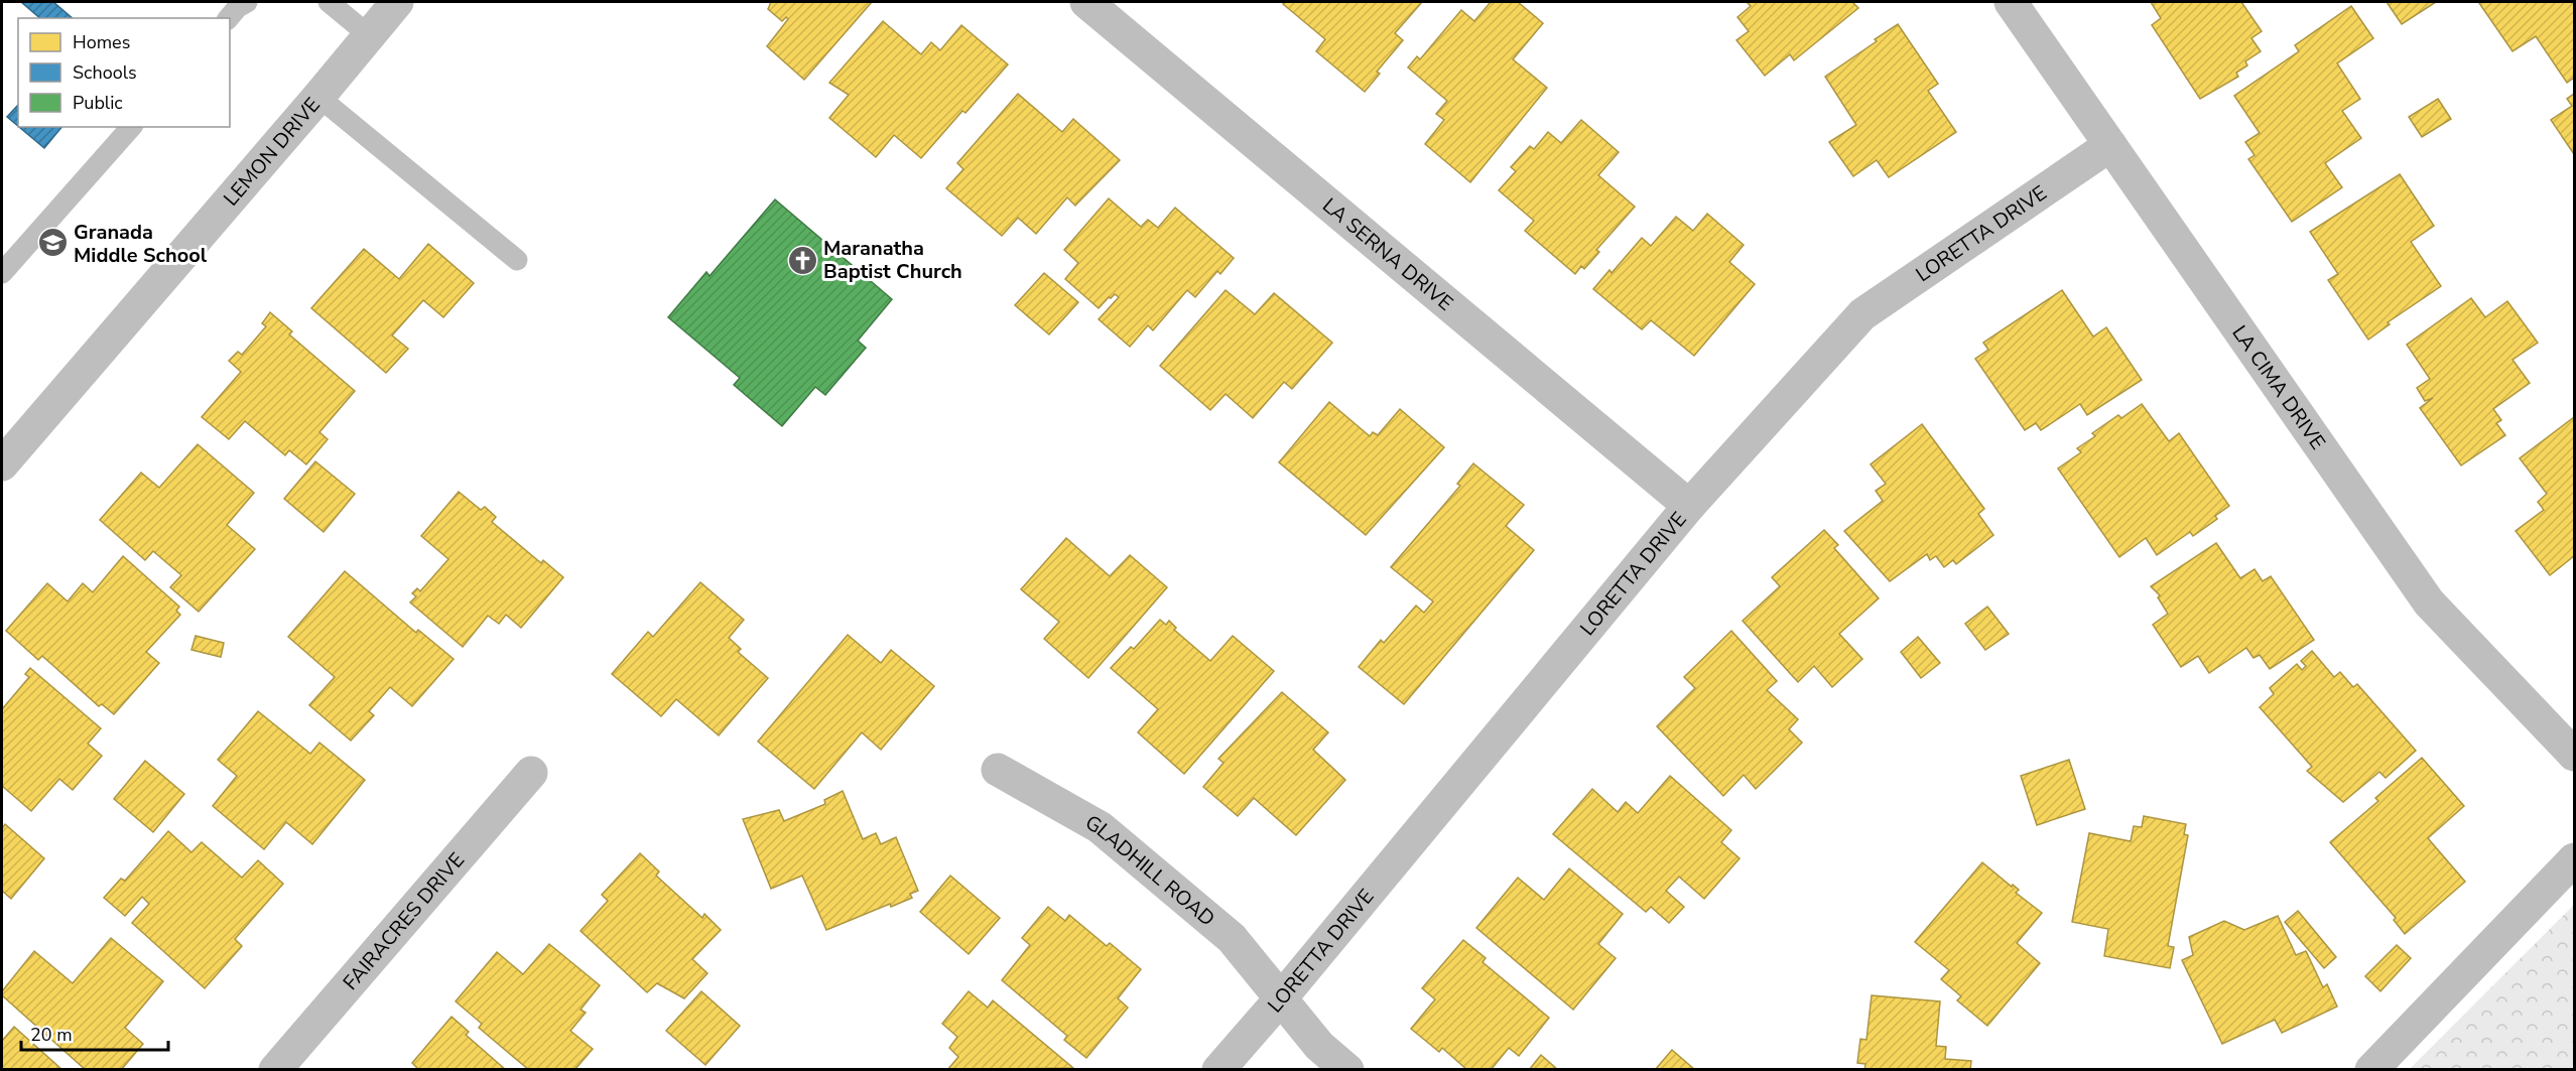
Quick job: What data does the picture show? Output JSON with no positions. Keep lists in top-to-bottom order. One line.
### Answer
{"streets":{"street":["LEMON DRIVE","LORETTA DRIVE","LA SERNA DRIVE","LA CIMA DRIVE","GLADHILL ROAD","FAIRACRES DRIVE"]},"crossings":[["LORETTA DRIVE","LA SERNA DRIVE"],["LORETTA DRIVE","LA CIMA DRIVE"],["LORETTA DRIVE","GLADHILL ROAD"]],"places":{"school or university":["Granada Middle School"],"church":["Maranatha Baptist Church"]},"legend":["Homes","Schools","Public"],"scale_bar":"20 m"}
